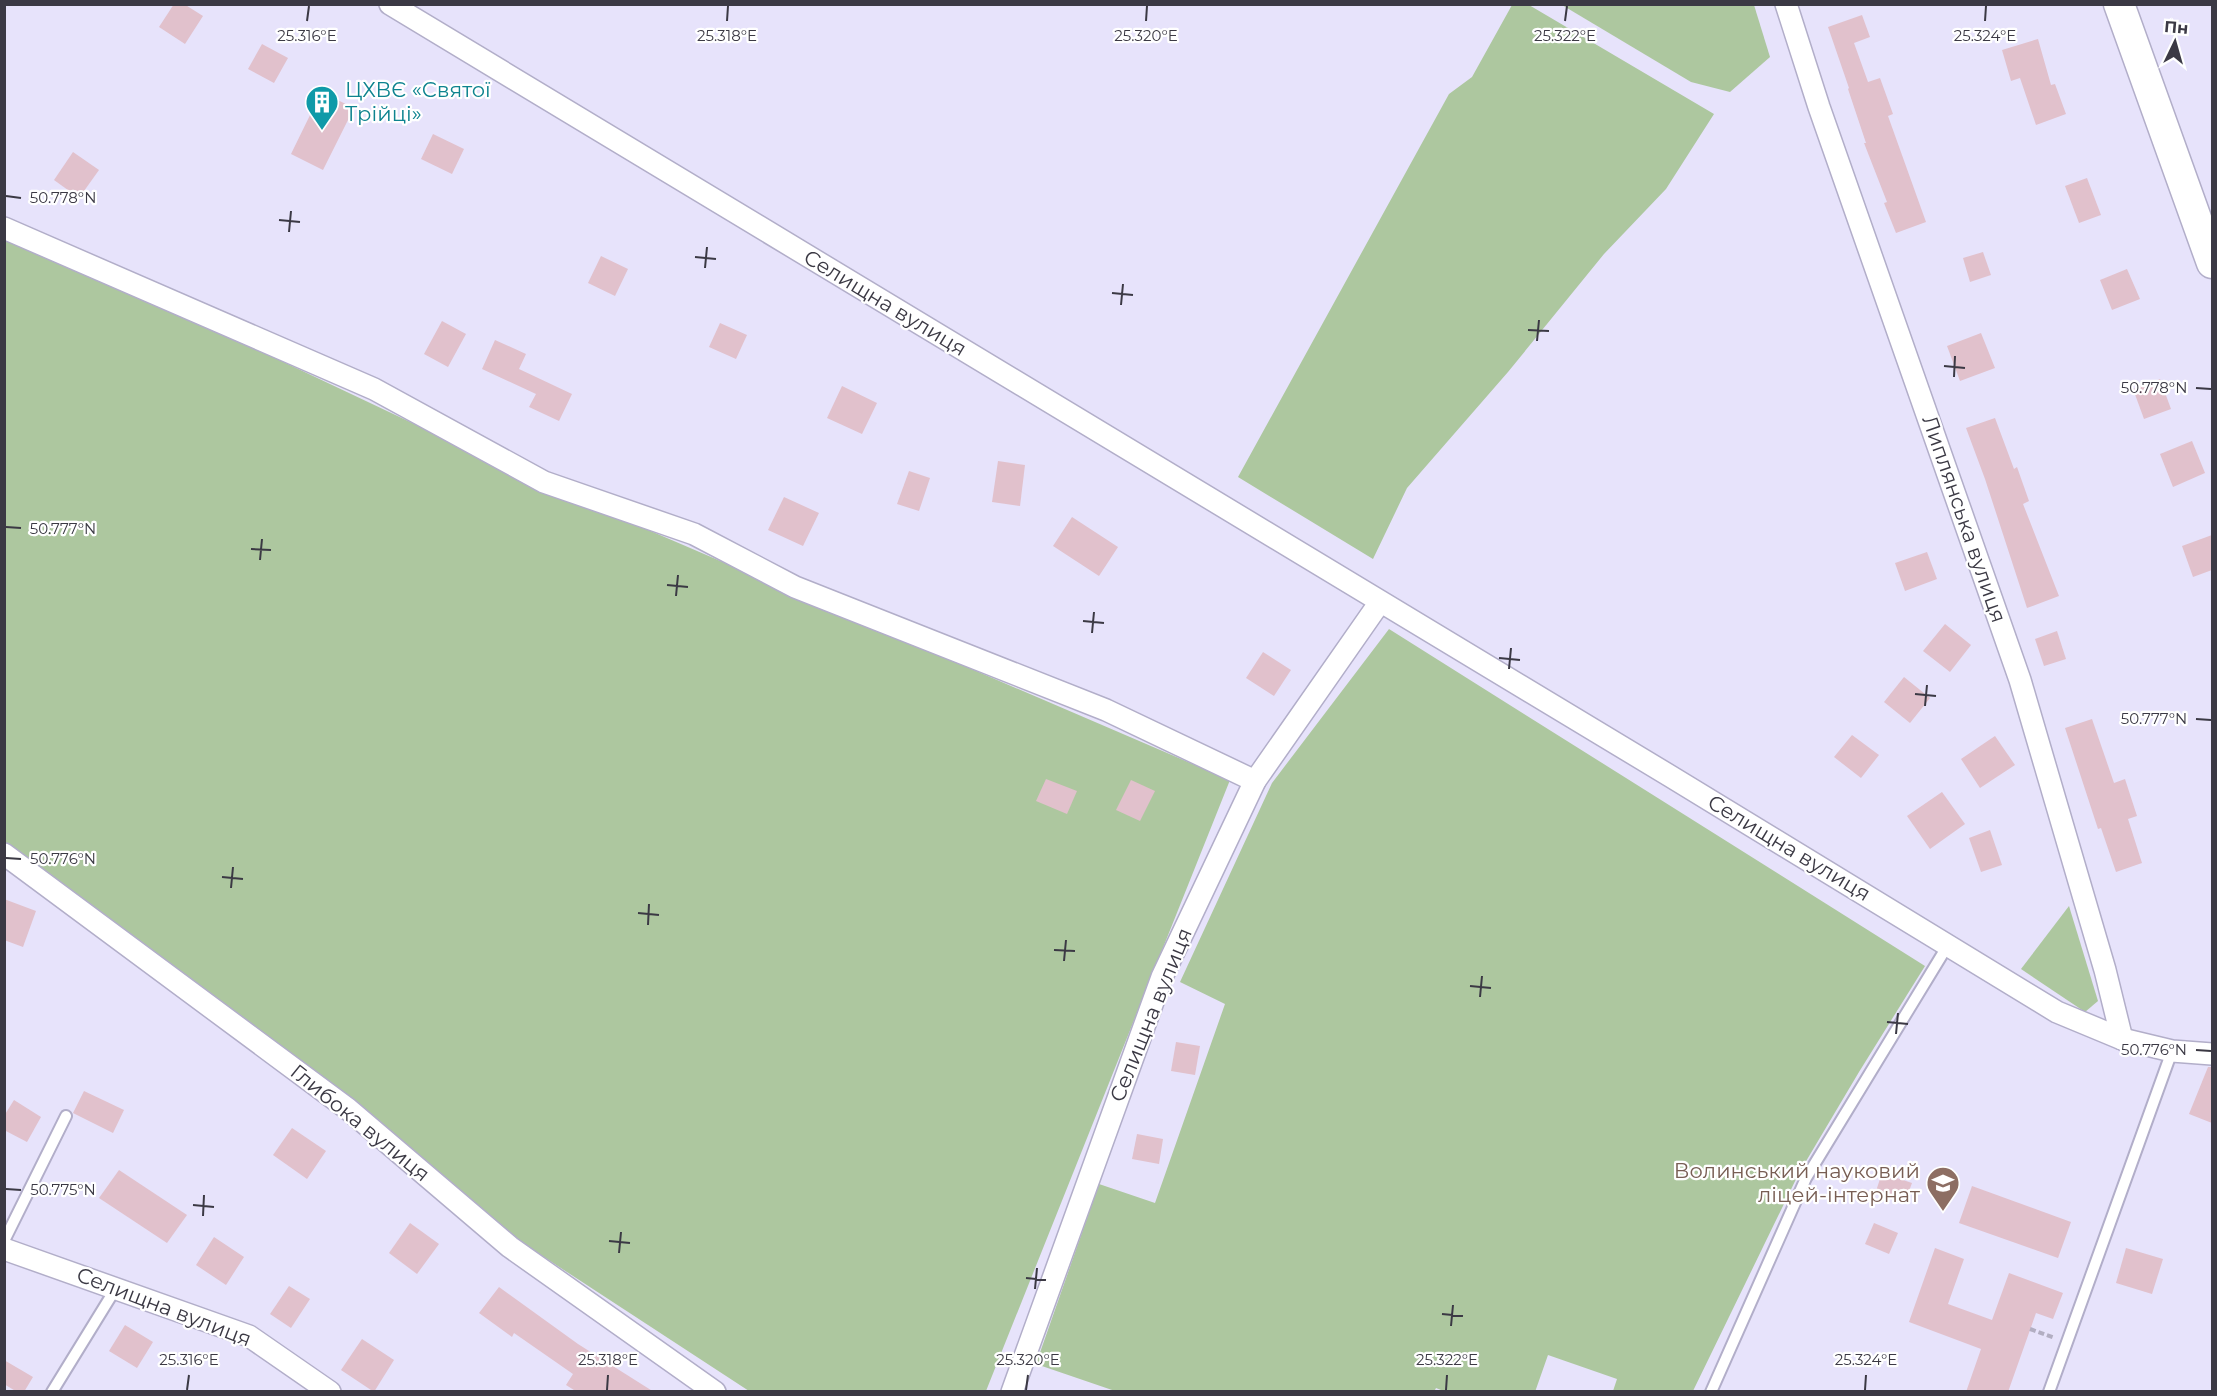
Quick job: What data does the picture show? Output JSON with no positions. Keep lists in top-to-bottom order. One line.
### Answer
{"streets":{"street":["Селищна вулиця","Липлянська вулиця","Глибока вулиця"]},"crossings":[["Селищна вулиця","Липлянська вулиця"]],"places":{"building":["ЦХВЄ «Святої Трійці»"],"school or university":["Волинський науковий ліцей-інтернат"]},"north":"top","coordinates":["25.316°E","25.318°E","25.320°E","25.322°E","25.324°E","50.778°N","50.777°N","50.776°N","50.775°N"]}
